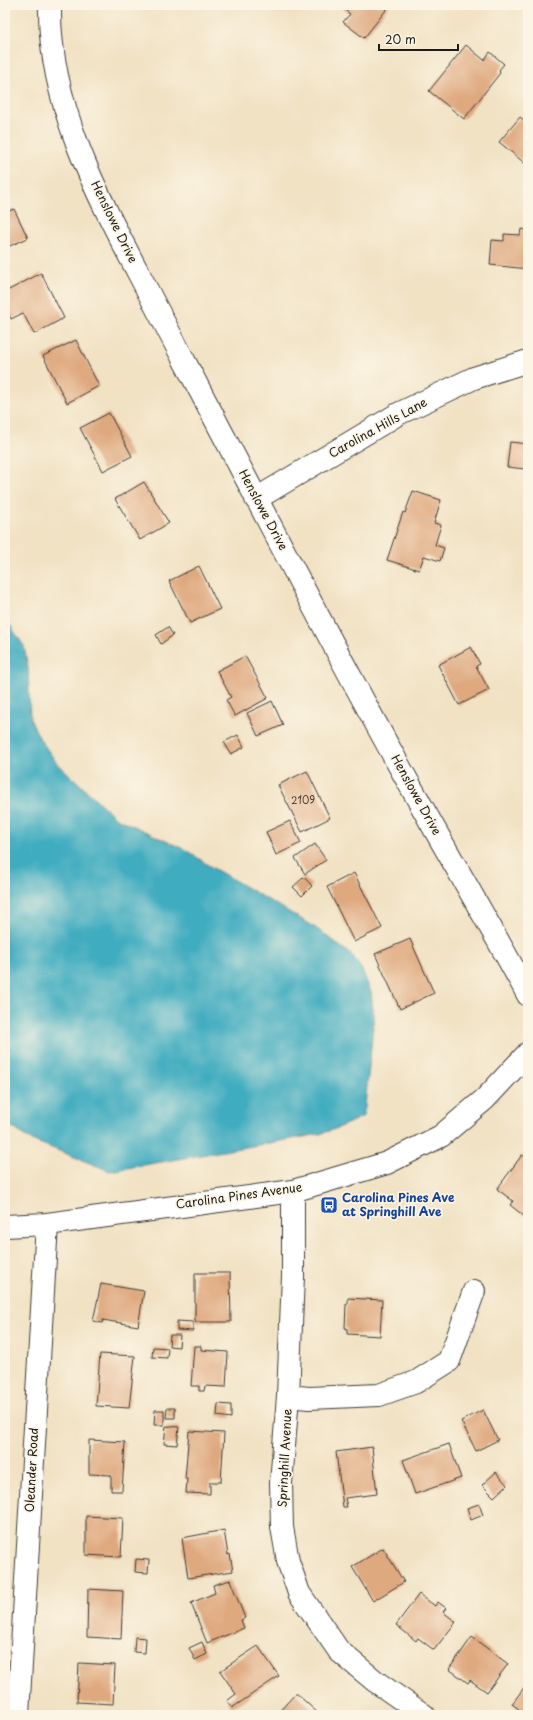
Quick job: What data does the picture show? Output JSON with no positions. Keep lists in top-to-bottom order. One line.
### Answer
{"streets":{"street":["Henslowe Drive","Carolina Hills Lane","Carolina Pines Avenue","Springhill Avenue","Oleander Road"]},"crossings":[["Henslowe Drive","Carolina Hills Lane"],["Carolina Pines Avenue","Springhill Avenue"],["Carolina Pines Avenue","Oleander Road"]],"places":{"bus stop":["Carolina Pines Ave at Springhill Ave"]},"house_numbers":["2109"],"scale_bar":"20 m"}
